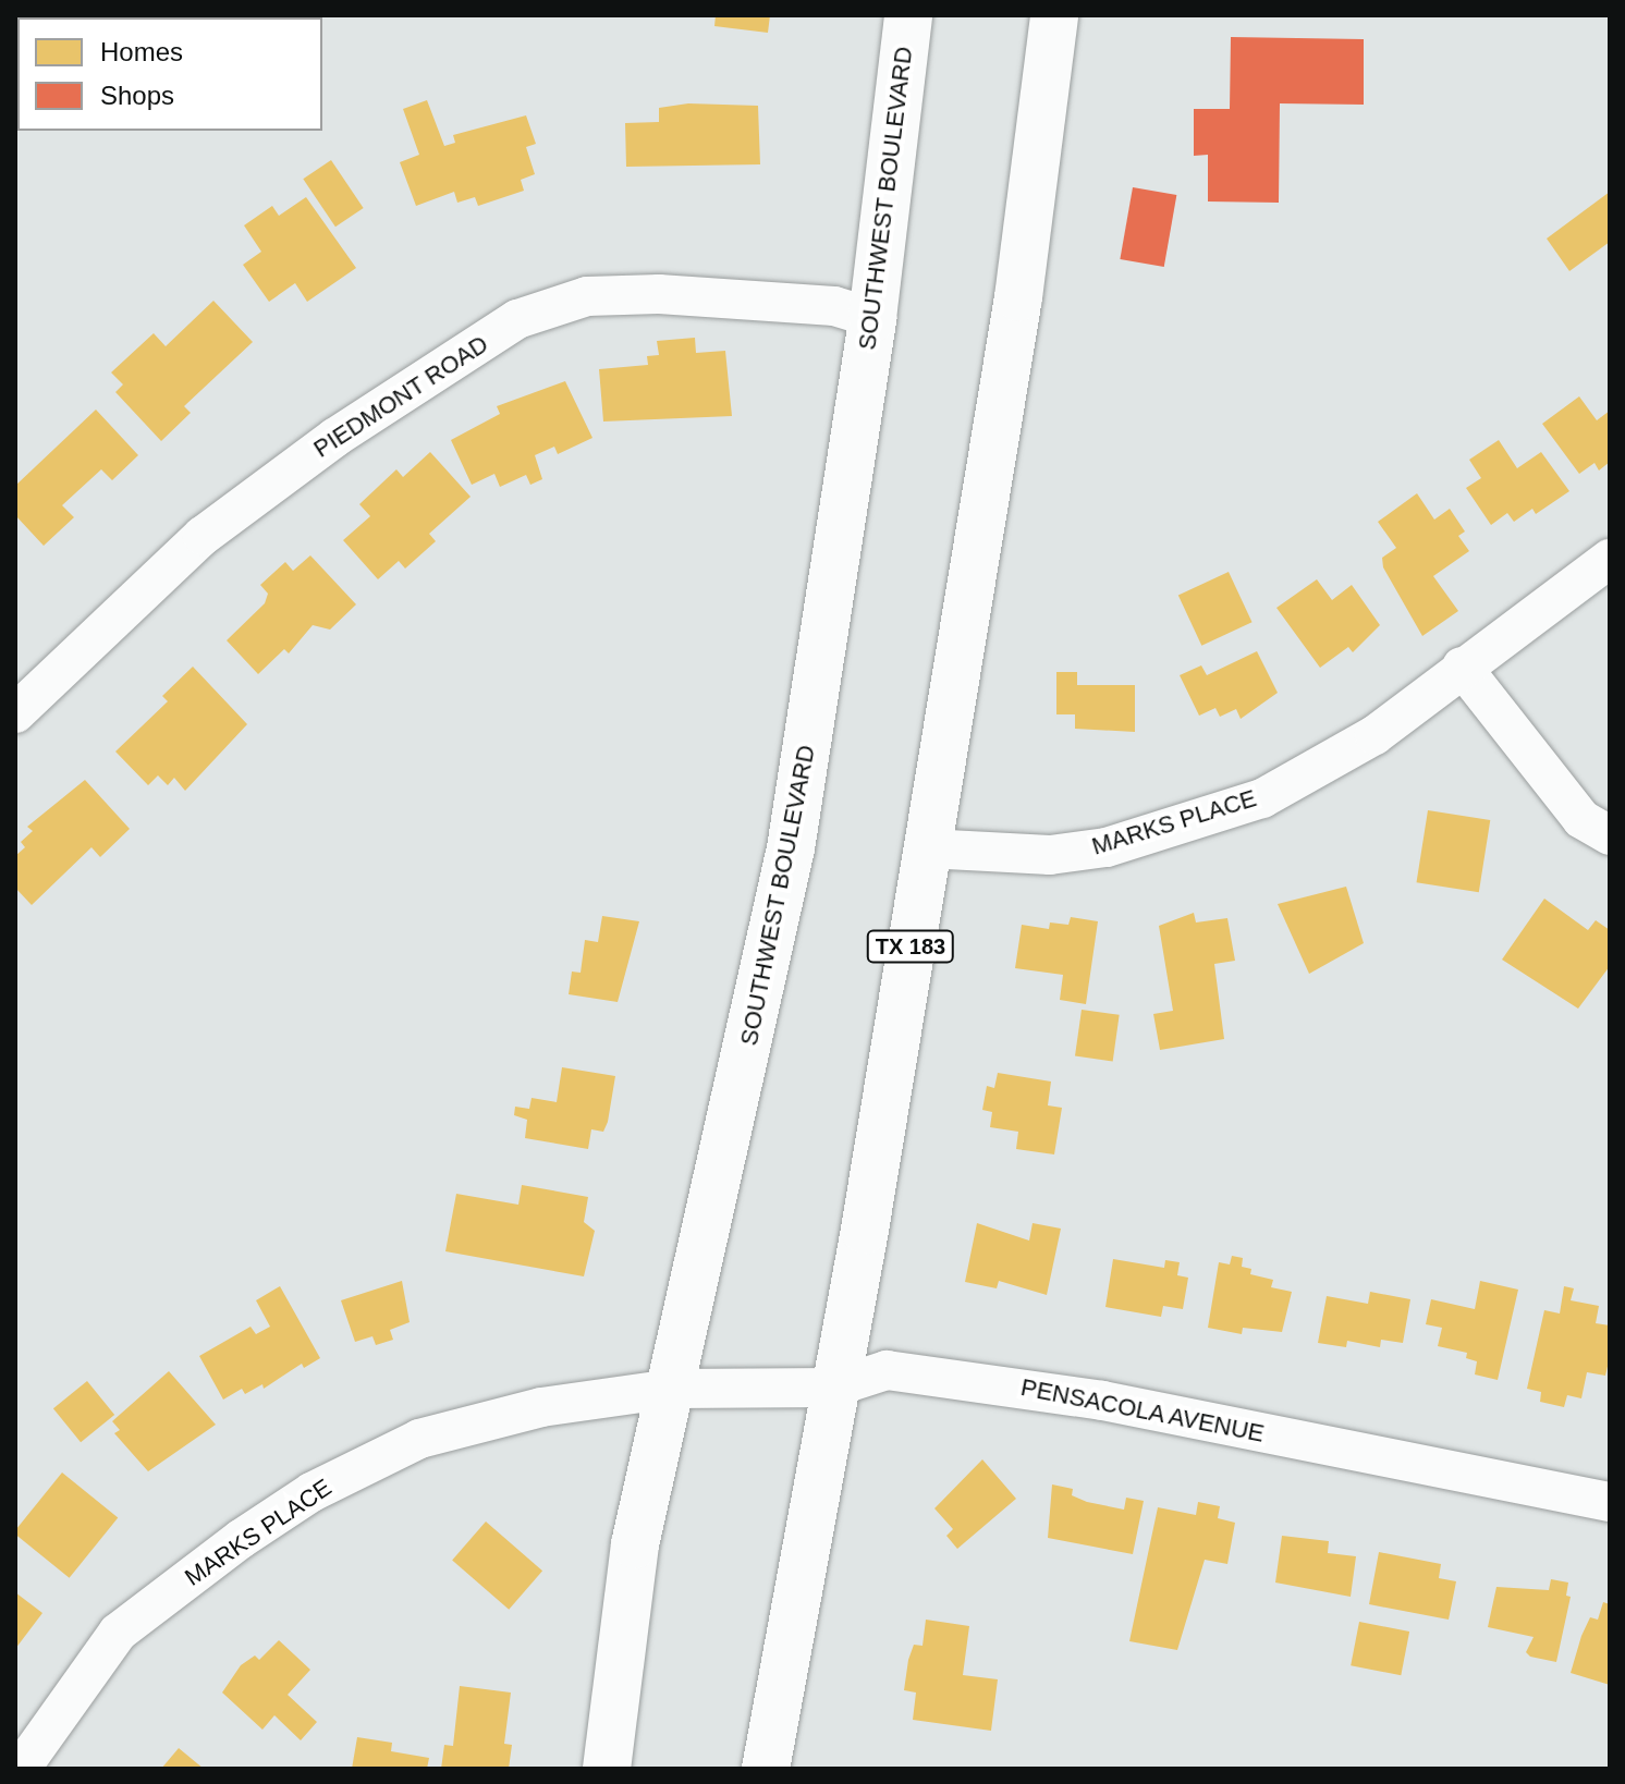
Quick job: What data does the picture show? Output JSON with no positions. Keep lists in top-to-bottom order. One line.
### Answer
{"streets":{"main road":["SOUTHWEST BOULEVARD","TX 183"],"street":["PIEDMONT ROAD","MARKS PLACE","PENSACOLA AVENUE"]},"crossings":[["SOUTHWEST BOULEVARD","PIEDMONT ROAD"],["SOUTHWEST BOULEVARD","MARKS PLACE"],["SOUTHWEST BOULEVARD","PENSACOLA AVENUE"],["MARKS PLACE","TX 183"],["MARKS PLACE","PENSACOLA AVENUE"],["TX 183","PENSACOLA AVENUE"]],"legend":["Homes","Shops"]}
